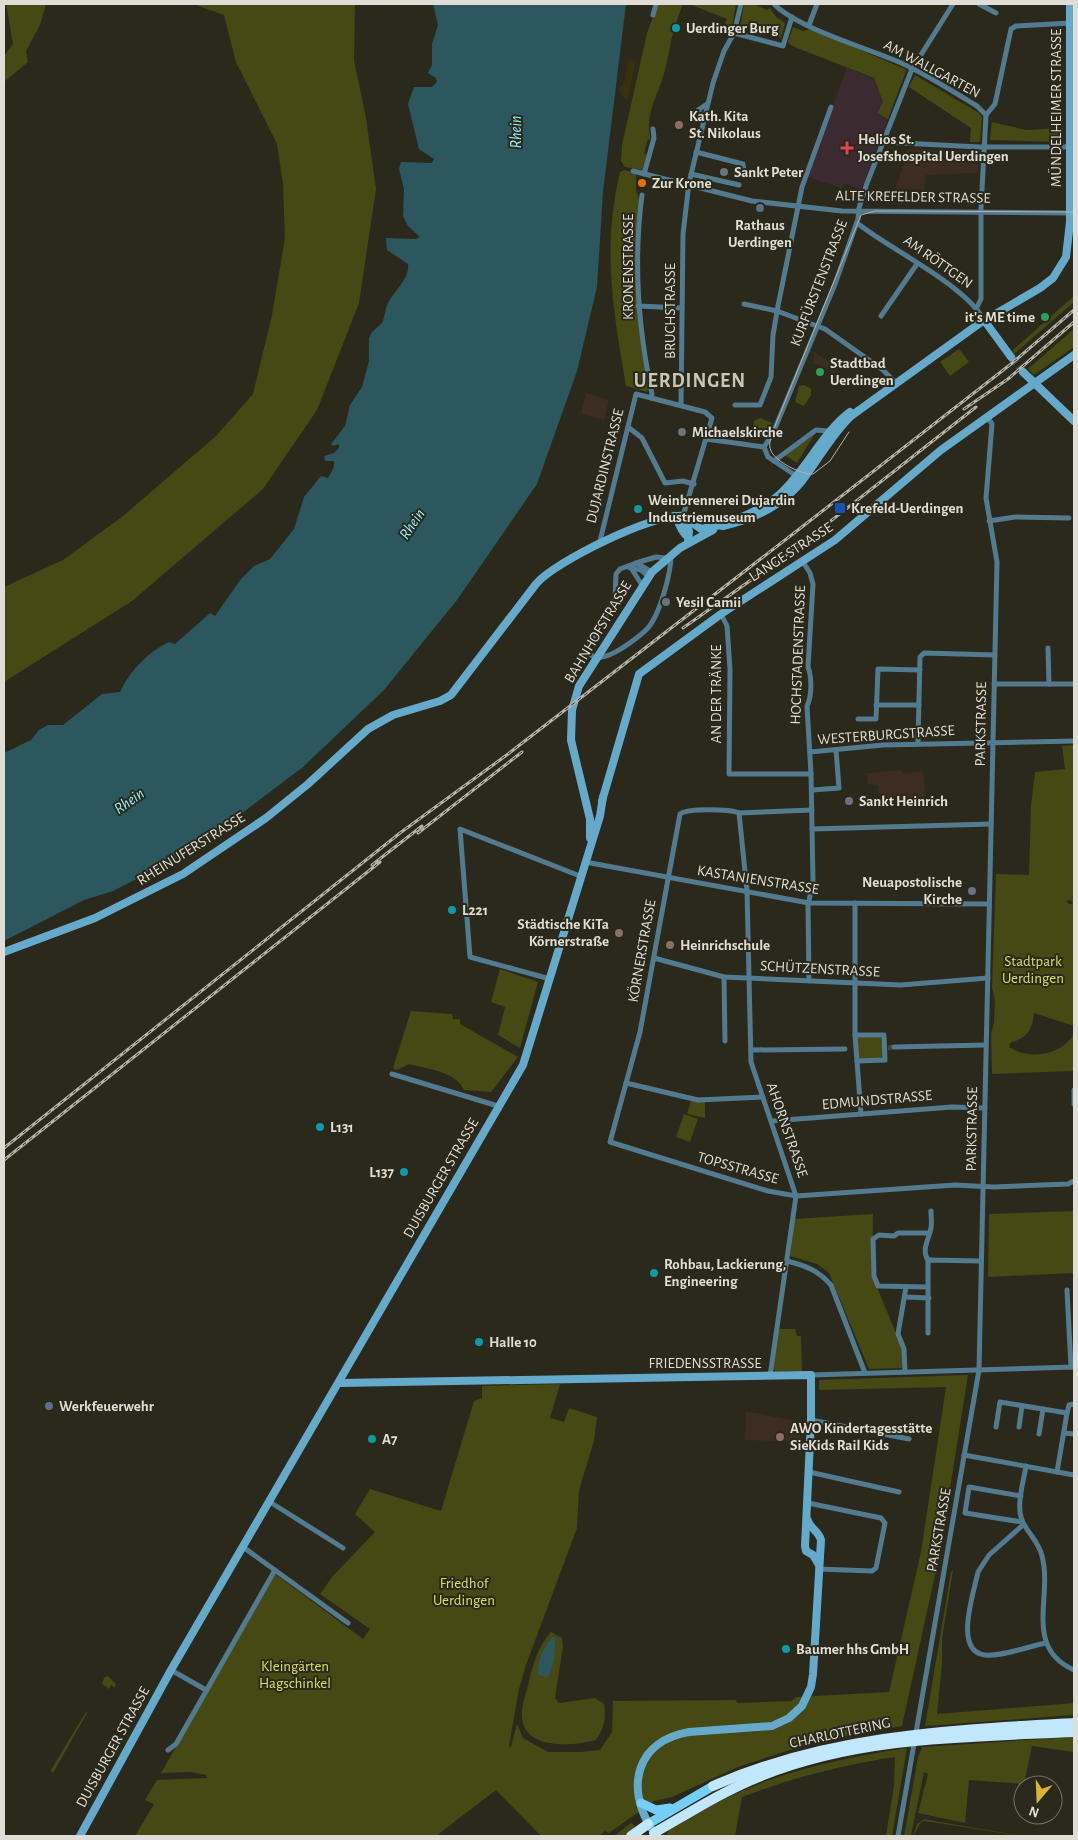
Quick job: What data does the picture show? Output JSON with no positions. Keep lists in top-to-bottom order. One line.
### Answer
{"streets":{"highway":["CHARLOTTERING"],"main road":["MÜNDELHEIMER STRASSE","AM RÖTTGEN","LANGE STRASSE","BAHNHOFSTRASSE","RHEINUFERSTRASSE","DUISBURGER STRASSE","FRIEDENSSTRASSE"],"street":["AM WALLGARTEN","ALTE KREFELDER STRASSE","KRONENSTRASSE","KURFÜRSTENSTRASSE","BRUCHSTRASSE","DUJARDINSTRASSE","HOCHSTADENSTRASSE","AN DER TRÄNKE","PARKSTRASSE","WESTERBURGSTRASSE","KASTANIENSTRASSE","KÖRNERSTRASSE","SCHÜTZENSTRASSE","EDMUNDSTRASSE","AHORNSTRASSE","TOPSSTRASSE"]},"crossings":[["AM WALLGARTEN","KURFÜRSTENSTRASSE"],["MÜNDELHEIMER STRASSE","ALTE KREFELDER STRASSE"],["MÜNDELHEIMER STRASSE","AM RÖTTGEN"],["MÜNDELHEIMER STRASSE","BAHNHOFSTRASSE"],["ALTE KREFELDER STRASSE","KURFÜRSTENSTRASSE"],["ALTE KREFELDER STRASSE","BRUCHSTRASSE"],["AM RÖTTGEN","KURFÜRSTENSTRASSE"],["AM RÖTTGEN","BAHNHOFSTRASSE"],["KRONENSTRASSE","DUJARDINSTRASSE"],["DUJARDINSTRASSE","RHEINUFERSTRASSE"],["LANGE STRASSE","HOCHSTADENSTRASSE"],["LANGE STRASSE","AN DER TRÄNKE"],["LANGE STRASSE","PARKSTRASSE"],["LANGE STRASSE","DUISBURGER STRASSE"],["BAHNHOFSTRASSE","DUISBURGER STRASSE"],["HOCHSTADENSTRASSE","AN DER TRÄNKE"],["HOCHSTADENSTRASSE","WESTERBURGSTRASSE"],["PARKSTRASSE","WESTERBURGSTRASSE"],["PARKSTRASSE","KASTANIENSTRASSE"],["PARKSTRASSE","SCHÜTZENSTRASSE"],["PARKSTRASSE","EDMUNDSTRASSE"],["PARKSTRASSE","TOPSSTRASSE"],["PARKSTRASSE","FRIEDENSSTRASSE"],["KASTANIENSTRASSE","KÖRNERSTRASSE"],["KASTANIENSTRASSE","AHORNSTRASSE"],["KASTANIENSTRASSE","DUISBURGER STRASSE"],["KÖRNERSTRASSE","SCHÜTZENSTRASSE"],["KÖRNERSTRASSE","TOPSSTRASSE"],["SCHÜTZENSTRASSE","AHORNSTRASSE"],["EDMUNDSTRASSE","AHORNSTRASSE"],["AHORNSTRASSE","TOPSSTRASSE"],["AHORNSTRASSE","FRIEDENSSTRASSE"],["DUISBURGER STRASSE","FRIEDENSSTRASSE"]],"districts":["UERDINGEN"],"water":["Rhein"],"parks":["Stadtpark Uerdingen","Friedhof Uerdingen","Kleingärten Hagschinkel"],"places":{"other":["Uerdinger Burg","Kath. Kita St. Nikolaus","Sankt Peter","Zur Krone","Rathaus Uerdingen","it's ME time","Stadtbad Uerdingen","Michaelskirche","Weinbrennerei Dujardin Industriemuseum","Yesil Camii","Sankt Heinrich","Neuapostolische Kirche","L221","Städtische KiTa Körnerstraße","Heinrichschule","L131","L137","Rohbau, Lackierung, Engineering","Halle 10","Werkfeuerwehr","AWO Kindertagesstätte SieKids Rail Kids","A7","Baumer hhs GmbH"],"health":["Helios St. Josefshospital Uerdingen"],"transit":["Krefeld-Uerdingen"]},"north":"bottom"}
